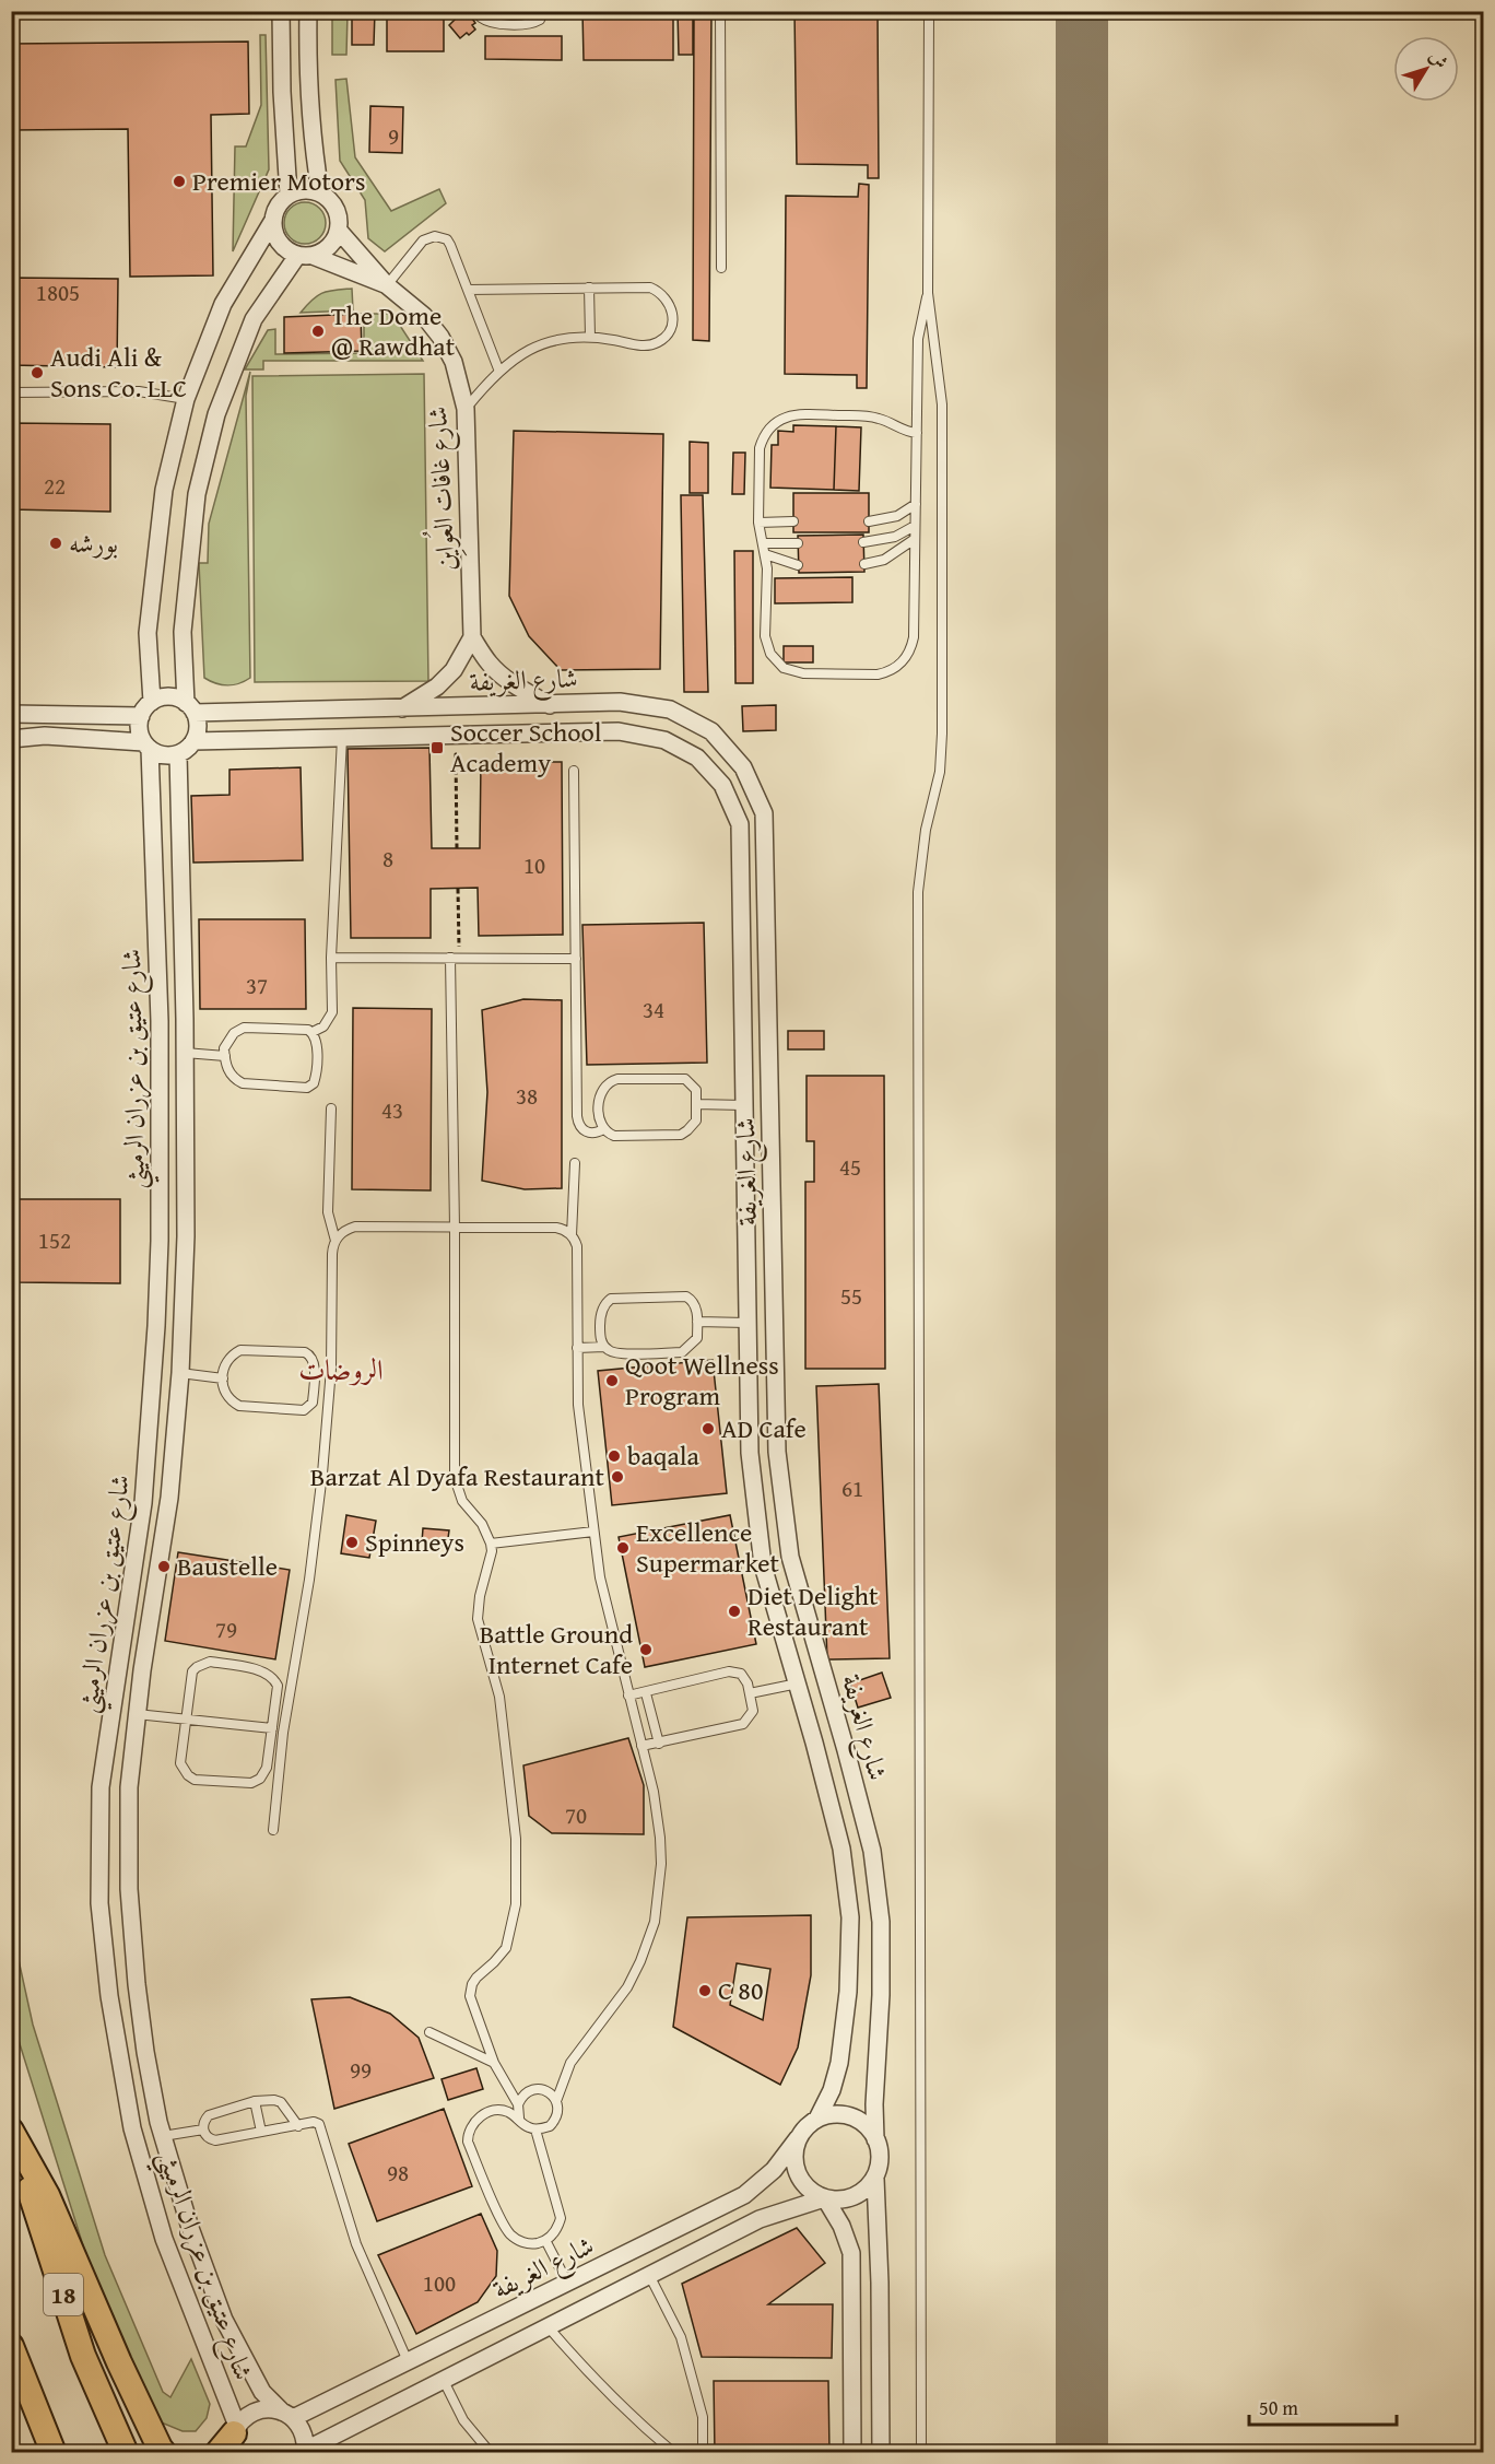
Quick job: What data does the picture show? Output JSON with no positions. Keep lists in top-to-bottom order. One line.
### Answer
{"streets":{"main road":["18"],"street":["شارع غافات العُوايِن","شارع الغريفة","شارع عتيق بن عزران الرميثي"]},"crossings":[["شارع الغريفة","شارع عتيق بن عزران الرميثي"]],"districts":["الروضات"],"places":{"other":["Premier Motors","The Dome @ Rawdhat","Audi Ali & Sons Co. LLC","بورشه","Qoot Wellness Program","AD Cafe","baqala","Barzat Al Dyafa Restaurant","Spinneys","Excellence Supermarket","Baustelle","Diet Delight Restaurant","Battle Ground Internet Cafe","C 80"],"transit":["Soccer School Academy"]},"house_numbers":["9","1805","22","8","10","37","34","38","43","45","152","55","61","79","70","99","98","100"],"scale_bar":"50 m","north":"top right"}
